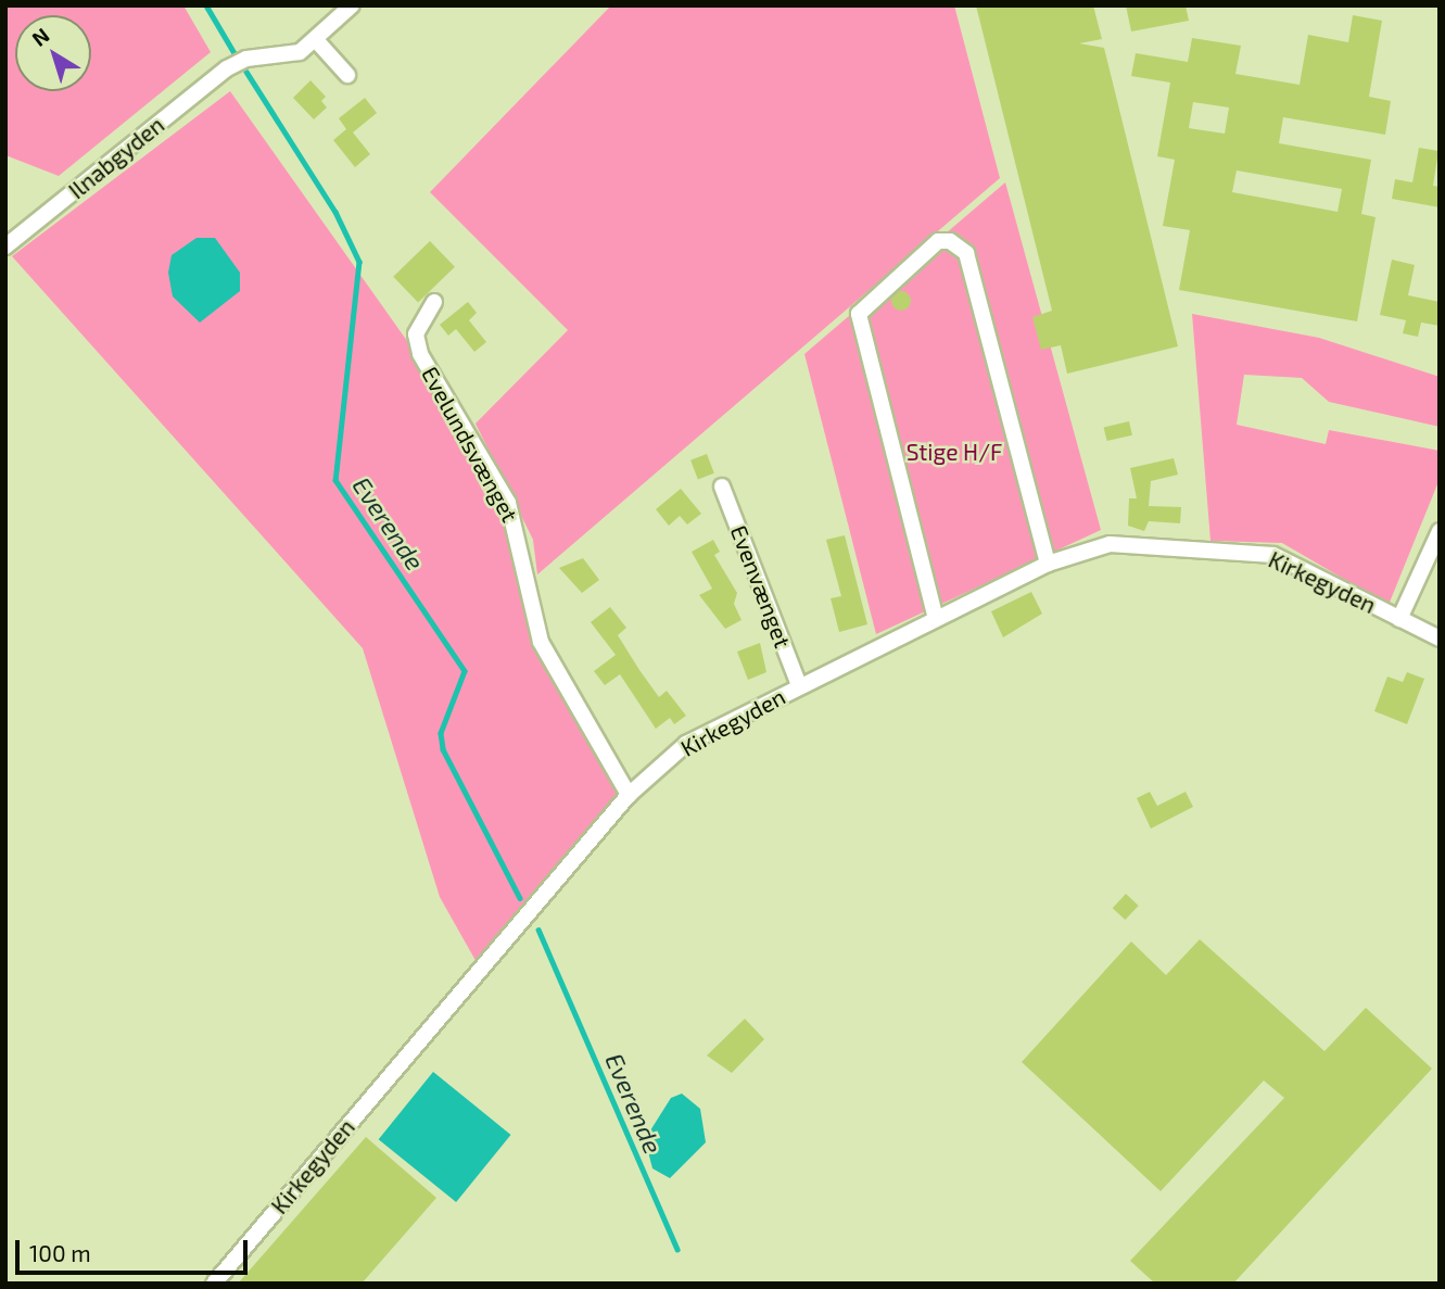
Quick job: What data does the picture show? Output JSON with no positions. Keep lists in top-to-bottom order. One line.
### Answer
{"streets":{"street":["Ilnabgyden","Evelundsvænget","Kirkegyden","Evenvænget"]},"crossings":[["Evelundsvænget","Kirkegyden"],["Kirkegyden","Evenvænget"]],"water":["Everende"],"parks":["Stige H/F"],"scale_bar":"100 m","north":"top left"}
